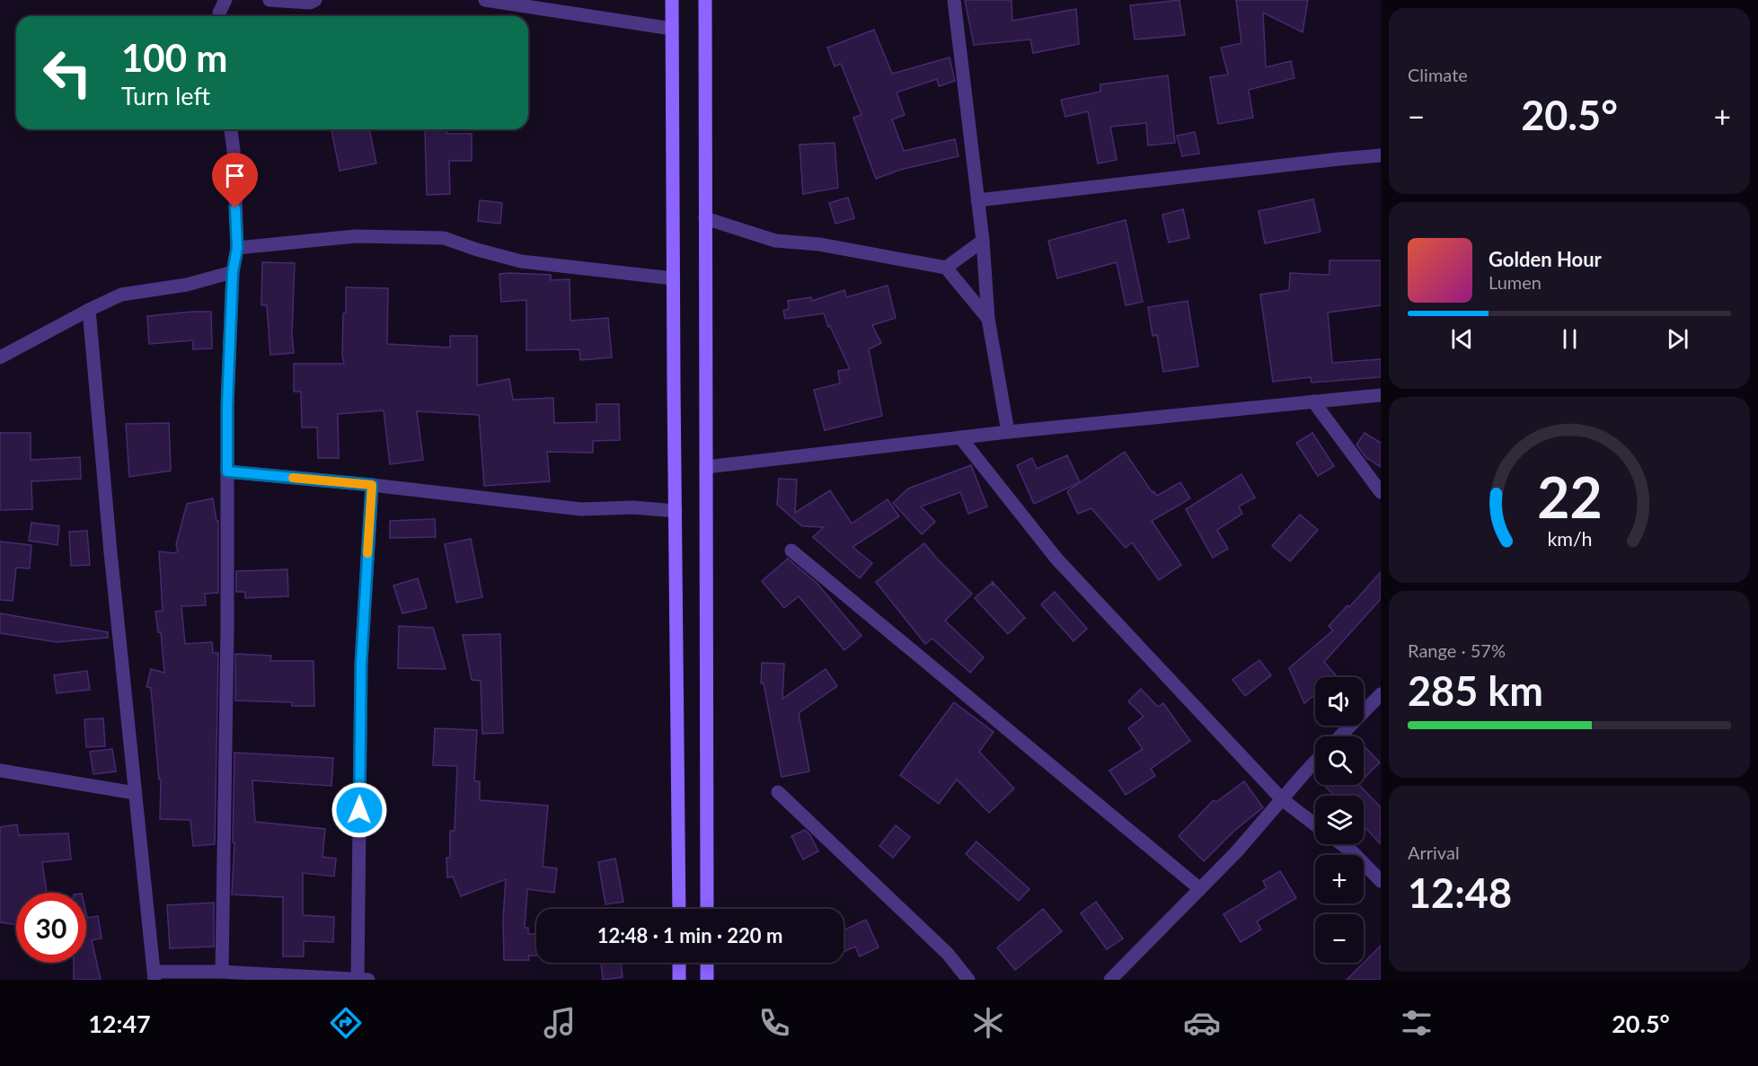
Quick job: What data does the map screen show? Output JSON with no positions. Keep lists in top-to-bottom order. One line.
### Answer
{"page":{"tile":["Climate",["Range · 57%","285 km"],["Arrival","12:48"]],"turn":["100 m","Turn left"],"heat":["−","20.5°","+"],"song":["Golden Hour","Lumen"],"map_buttons":["+","−"],"limit":"30","trip":"12:48 · 1 min · 220 m","tabs":["12:47","20.5°"],"gauge":["22","km/h"]}}
